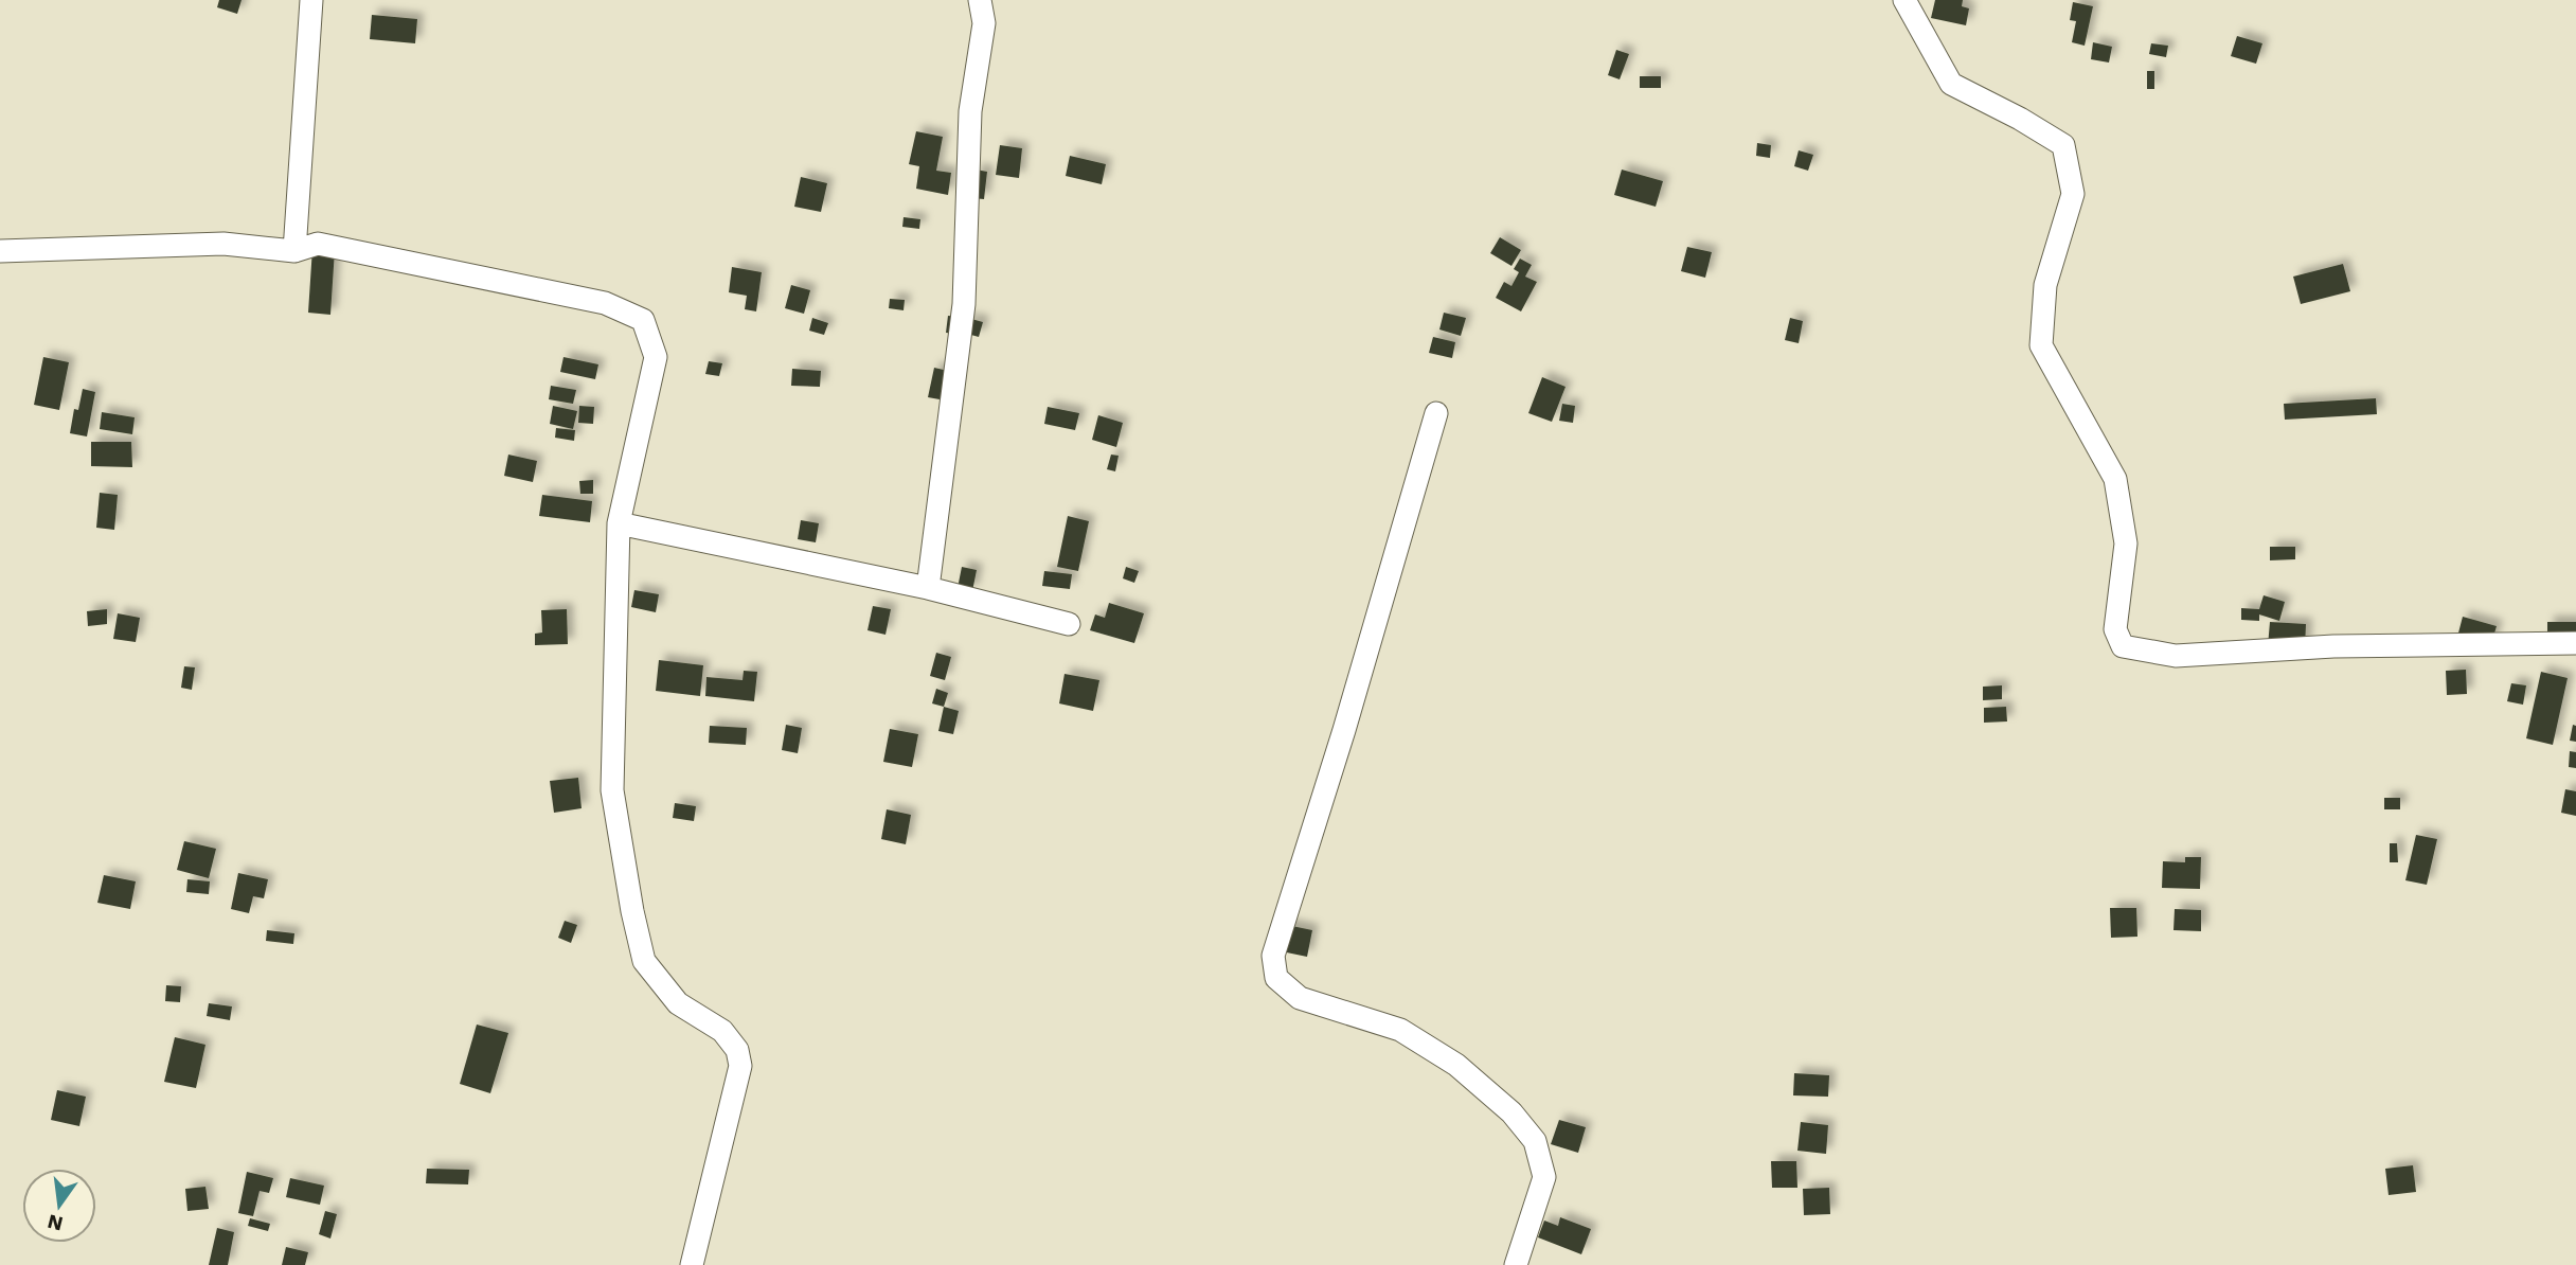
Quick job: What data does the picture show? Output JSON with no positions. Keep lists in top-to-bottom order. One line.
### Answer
{"north":"bottom"}
